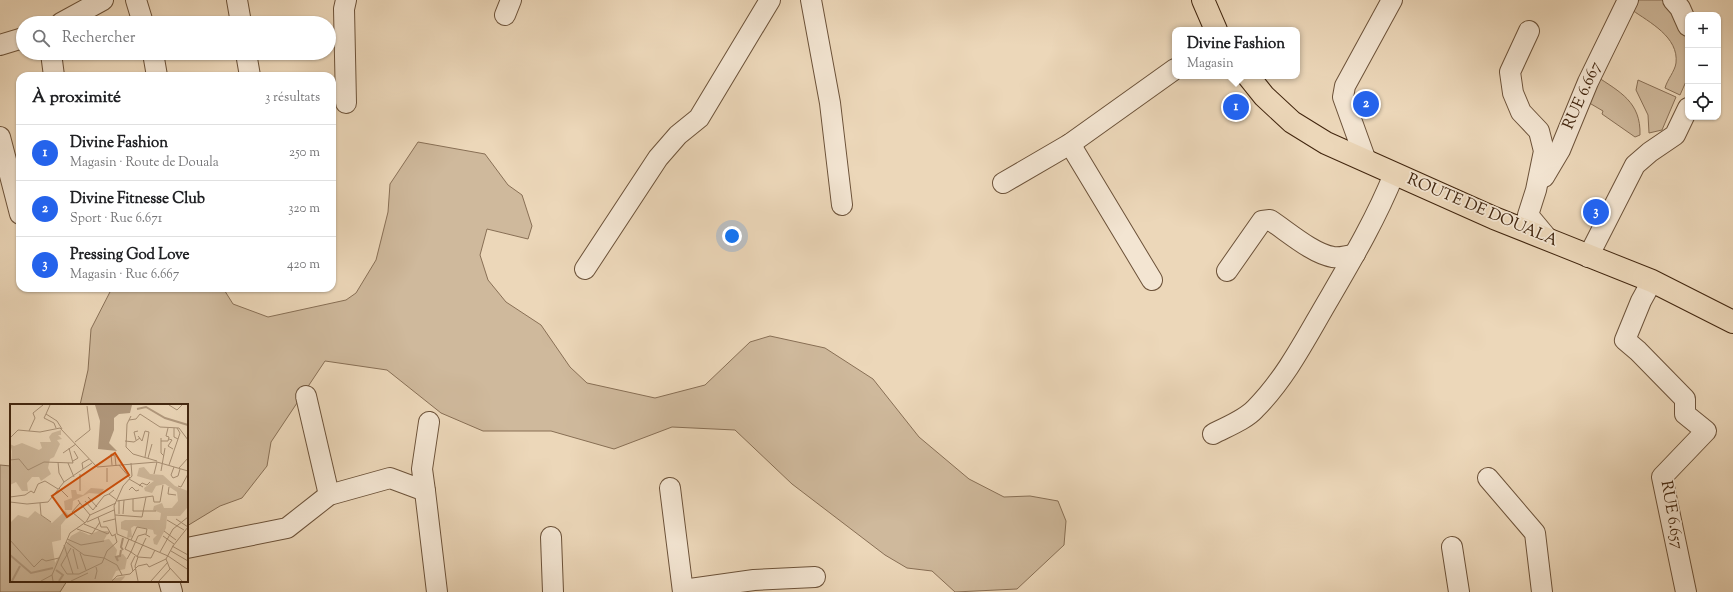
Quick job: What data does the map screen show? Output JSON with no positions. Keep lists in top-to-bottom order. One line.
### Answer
{"streets":{"highway":["ROUTE DE DOUALA"],"street":["RUE 6.667","RUE 6.657"]},"crossings":[["ROUTE DE DOUALA","RUE 6.657"]],"page":{"map_buttons":["+","−"],"search":"Rechercher","popup":["Divine Fashion","Magasin"],"heading":["À proximité","3 résultats"],"pins":["2","1","3"],"list":[{"mark":"1","name":"Divine Fashion","note":"Magasin · Route de Douala","value":"250 m"},{"mark":"2","name":"Divine Fitnesse Club","note":"Sport · Rue 6.671","value":"320 m"},{"mark":"3","name":"Pressing God Love","note":"Magasin · Rue 6.667","value":"420 m"}]}}
